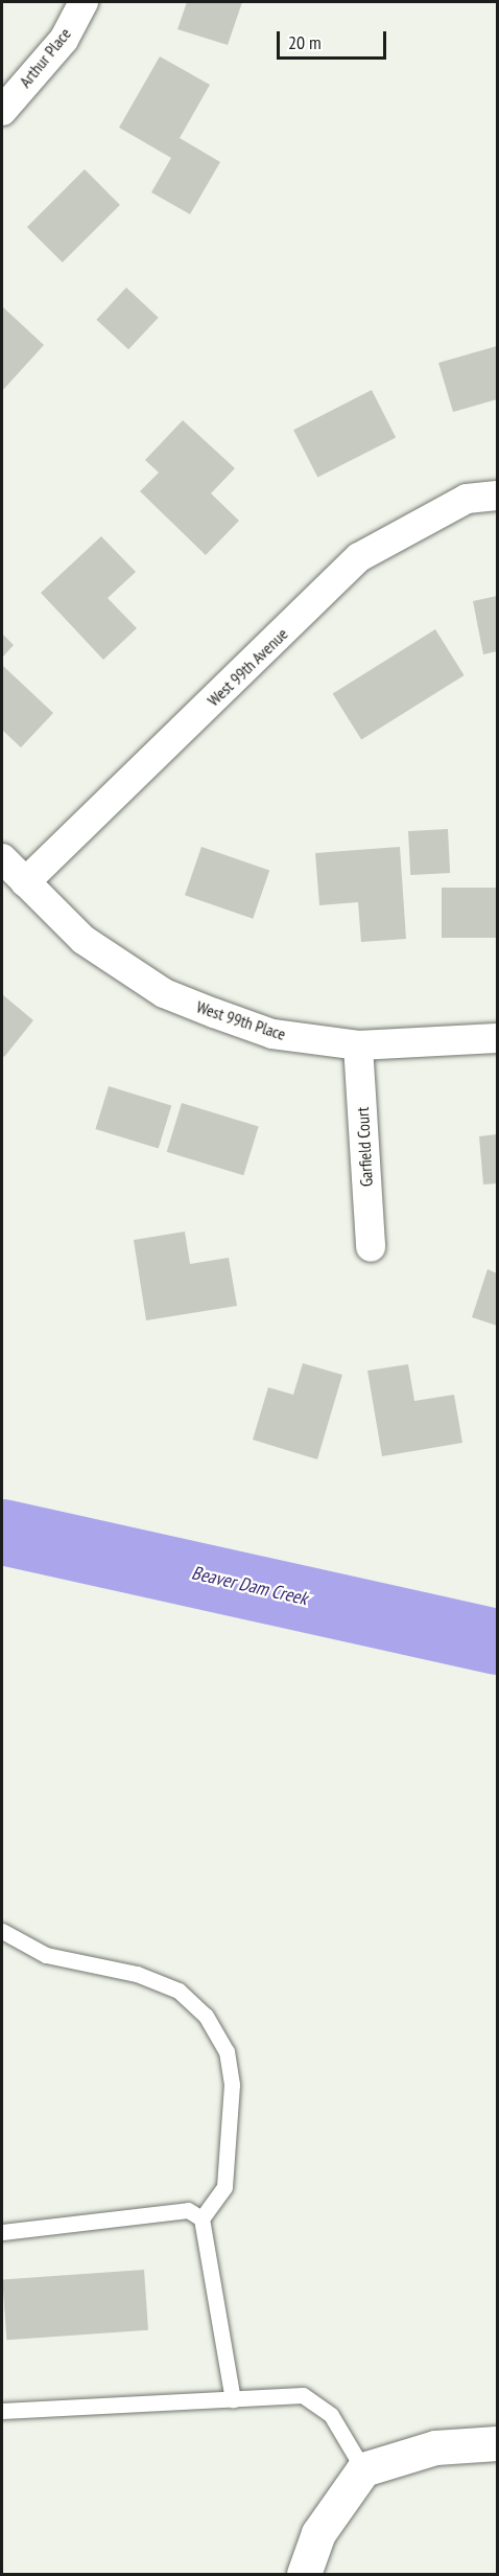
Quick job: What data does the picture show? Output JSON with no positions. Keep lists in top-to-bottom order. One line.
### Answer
{"streets":{"street":["Arthur Place","West 99th Avenue","West 99th Place","Garfield Court"]},"crossings":[["West 99th Avenue","West 99th Place"],["West 99th Place","Garfield Court"]],"water":["Beaver Dam Creek"],"scale_bar":"20 m"}
